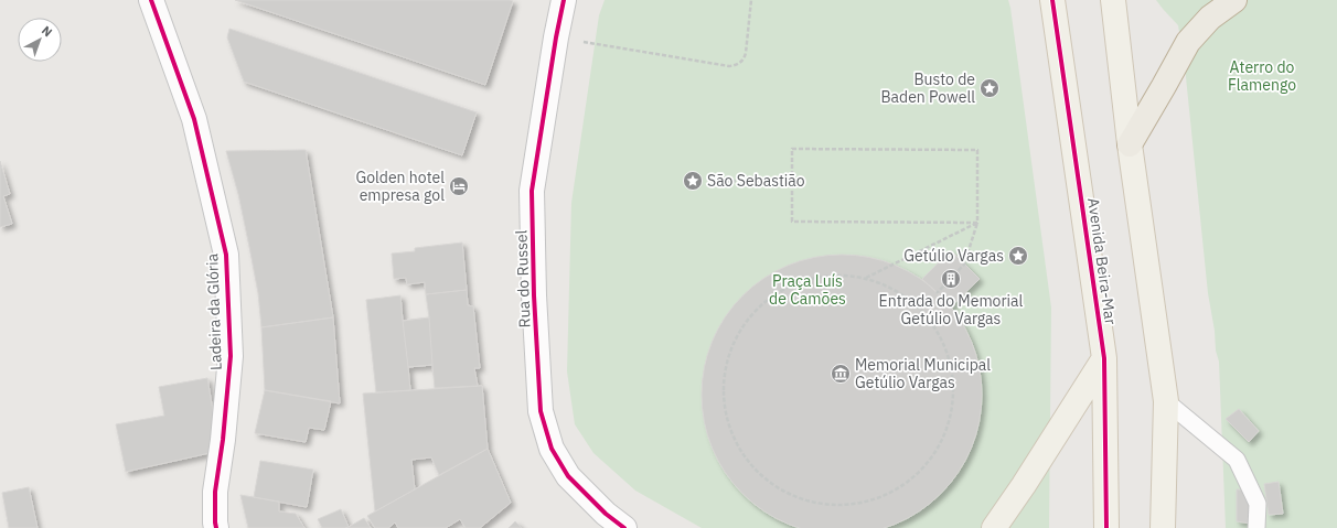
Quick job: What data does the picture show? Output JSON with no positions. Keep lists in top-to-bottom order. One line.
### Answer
{"streets":{"main road":["Avenida Beira-Mar"],"street":["Rua do Russel","Ladeira da Glória"]},"parks":["Aterro do Flamengo","Praça Luís de Camões"],"places":{"place":["Busto de Baden Powell","São Sebastião","Getúlio Vargas"],"hotel":["Golden hotel empresa gol"],"building":["Entrada do Memorial Getúlio Vargas"],"museum":["Memorial Municipal Getúlio Vargas"]},"north":"top right"}
